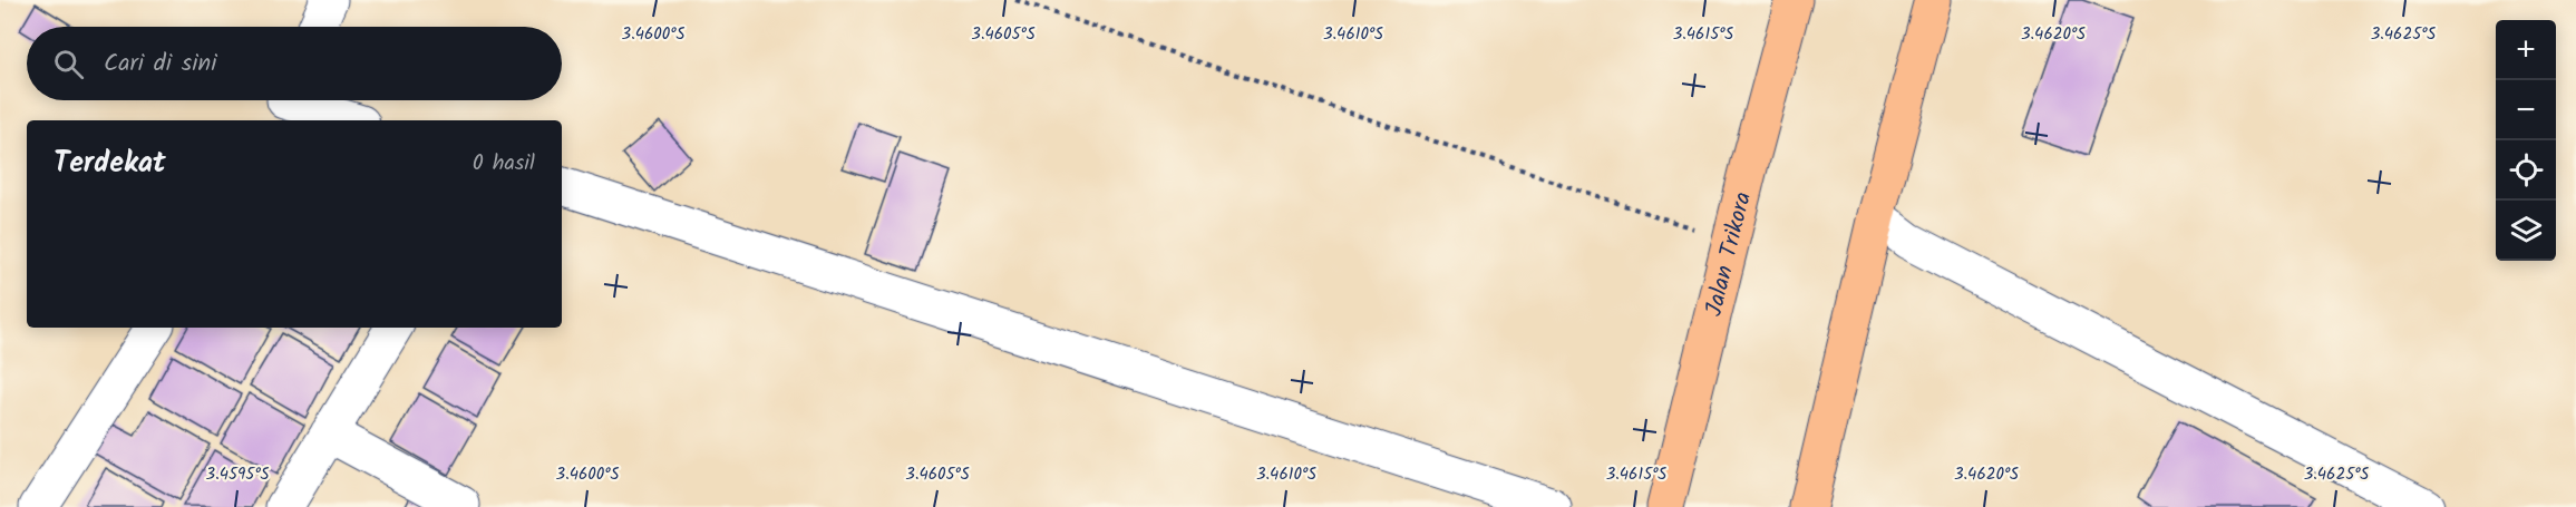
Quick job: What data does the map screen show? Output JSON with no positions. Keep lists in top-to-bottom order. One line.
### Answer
{"streets":{"main road":["Jalan Trikora"]},"page":{"map_buttons":["+","−"],"search":"Cari di sini","heading":["Terdekat","0 hasil"]},"coordinates":["3.4600°S","3.4605°S","3.4610°S","3.4615°S","3.4620°S","3.4625°S","3.4595°S"]}
